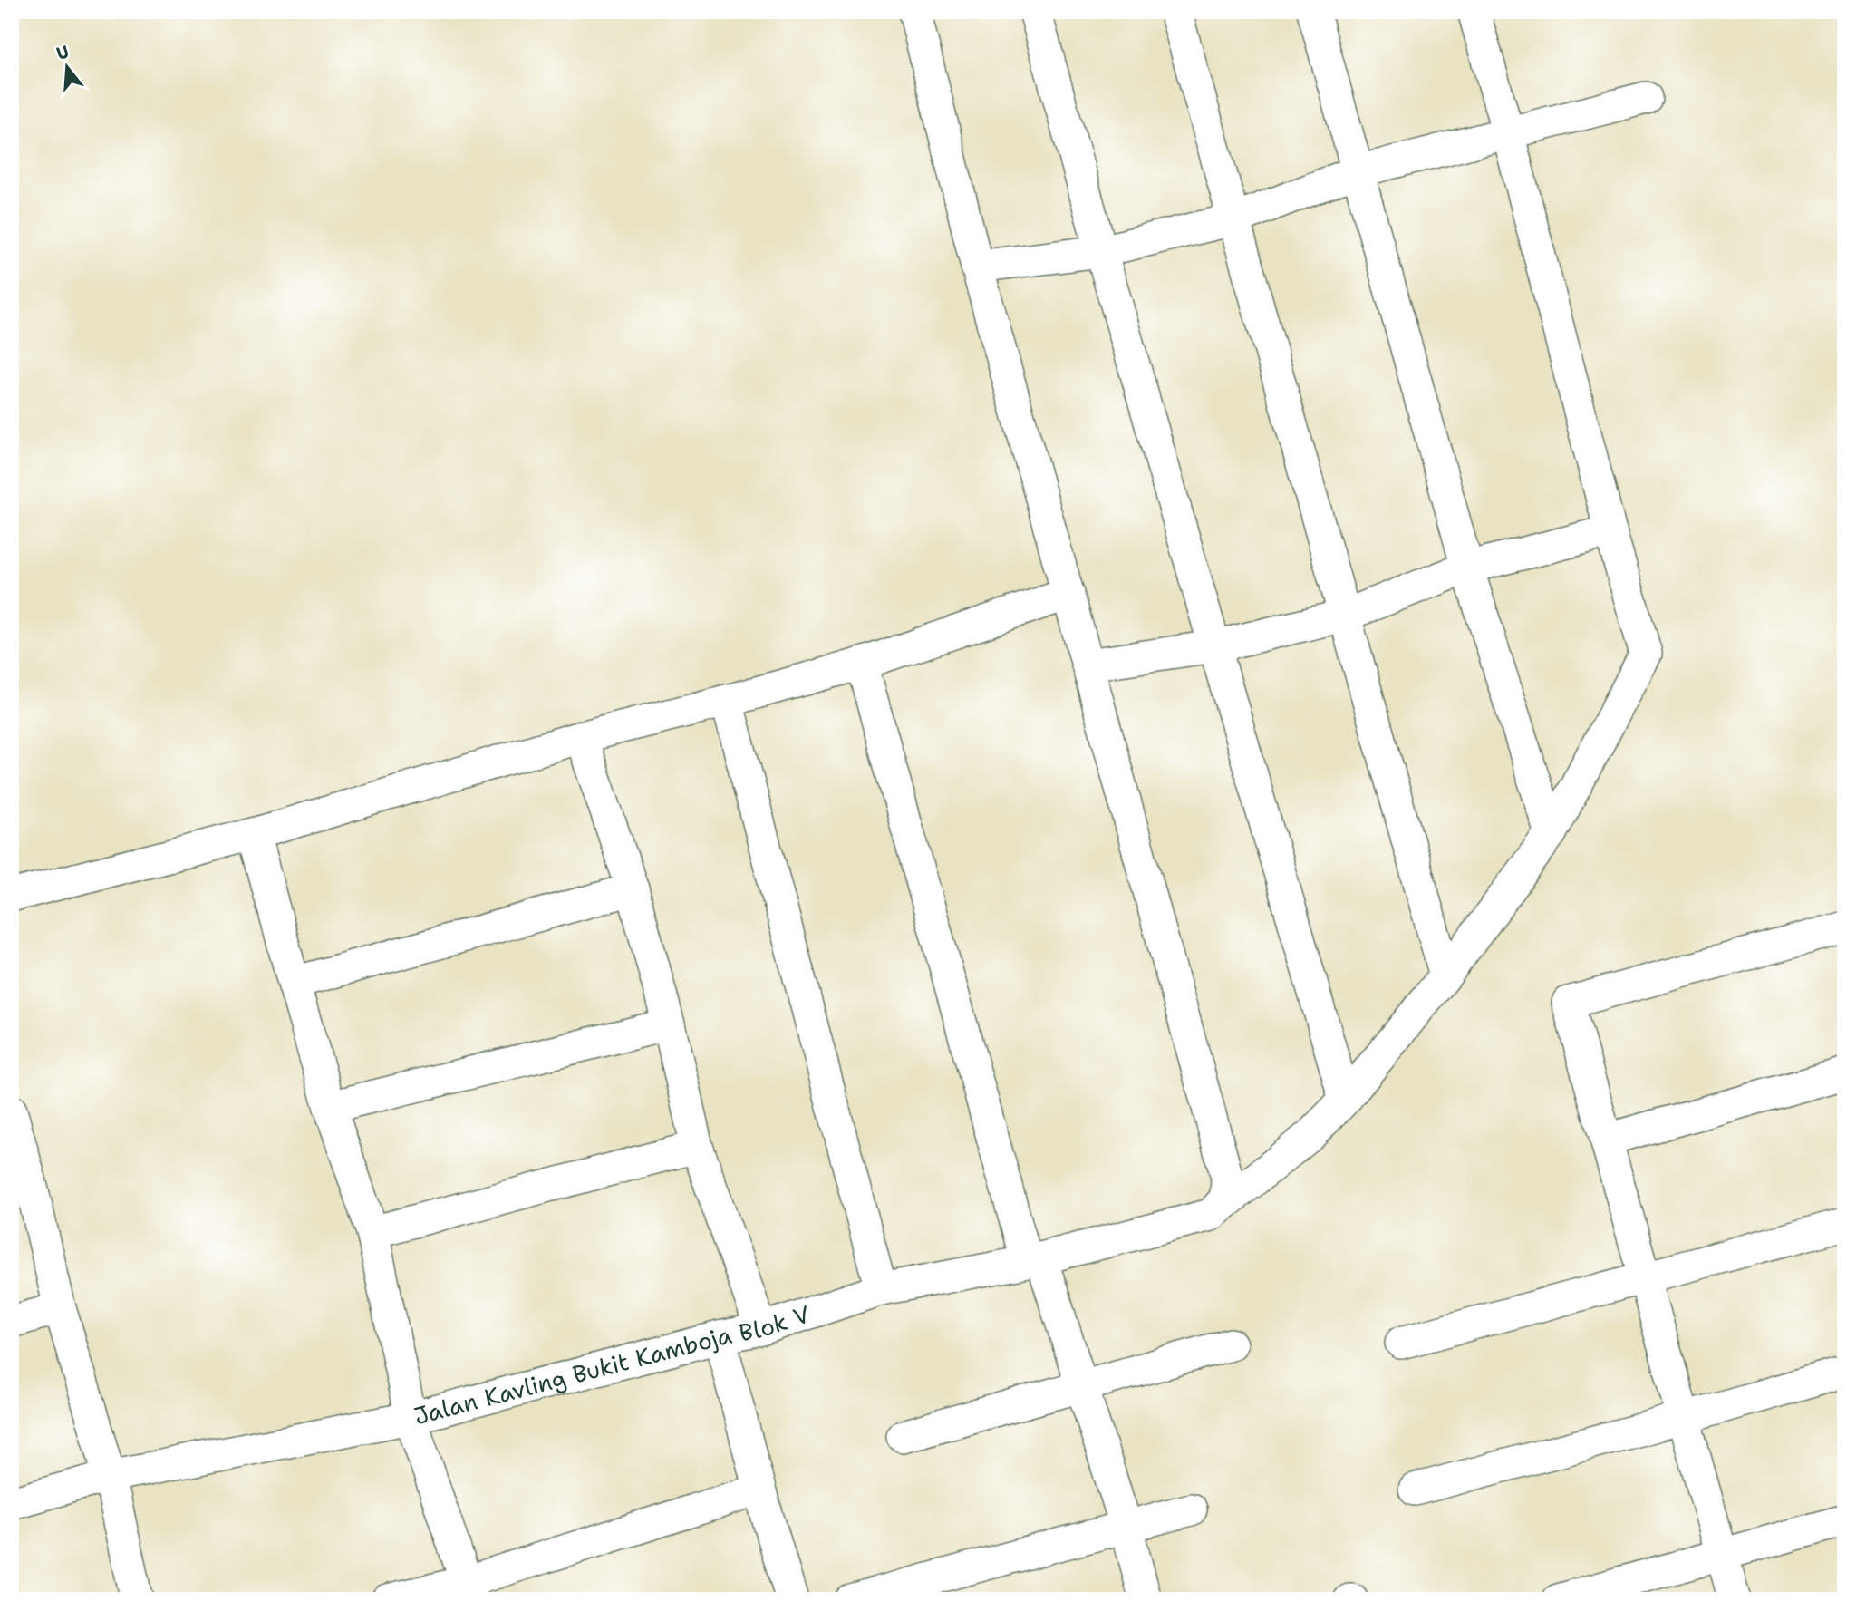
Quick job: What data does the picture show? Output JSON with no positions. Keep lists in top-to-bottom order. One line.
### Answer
{"streets":{"street":["Jalan Kavling Bukit Kamboja Blok V"]},"north":"top"}
